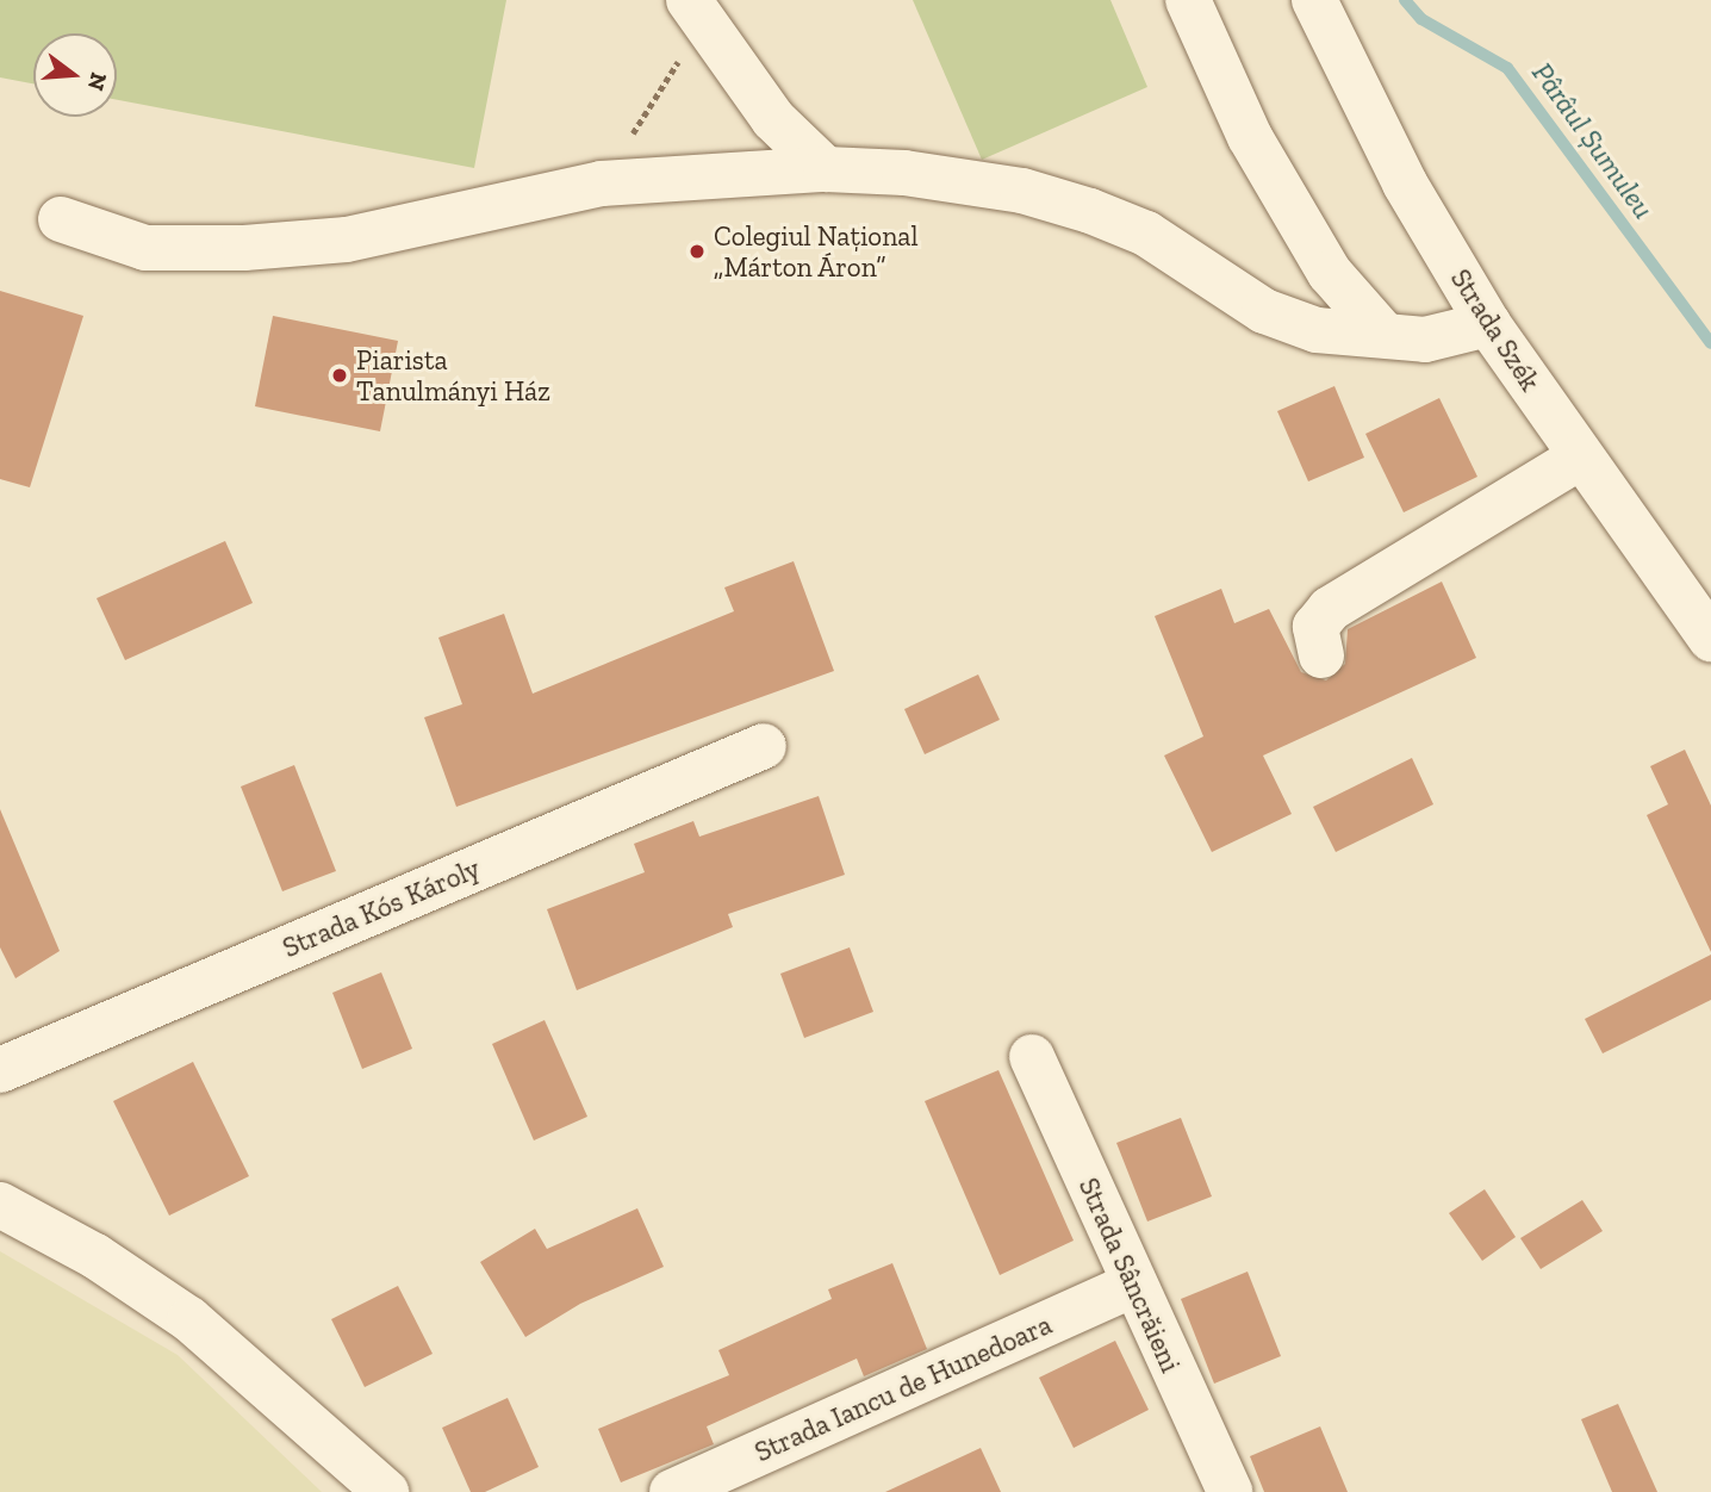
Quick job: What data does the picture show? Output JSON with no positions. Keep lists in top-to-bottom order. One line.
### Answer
{"streets":{"street":["Strada Szék","Strada Kós Károly","Strada Sâncrăieni","Strada Iancu de Hunedoara"]},"crossings":[["Strada Sâncrăieni","Strada Iancu de Hunedoara"]],"water":["Pârâul Șumuleu"],"places":["Colegiul Național „Márton Áron”","Piarista Tanulmányi Ház"],"north":"right"}
